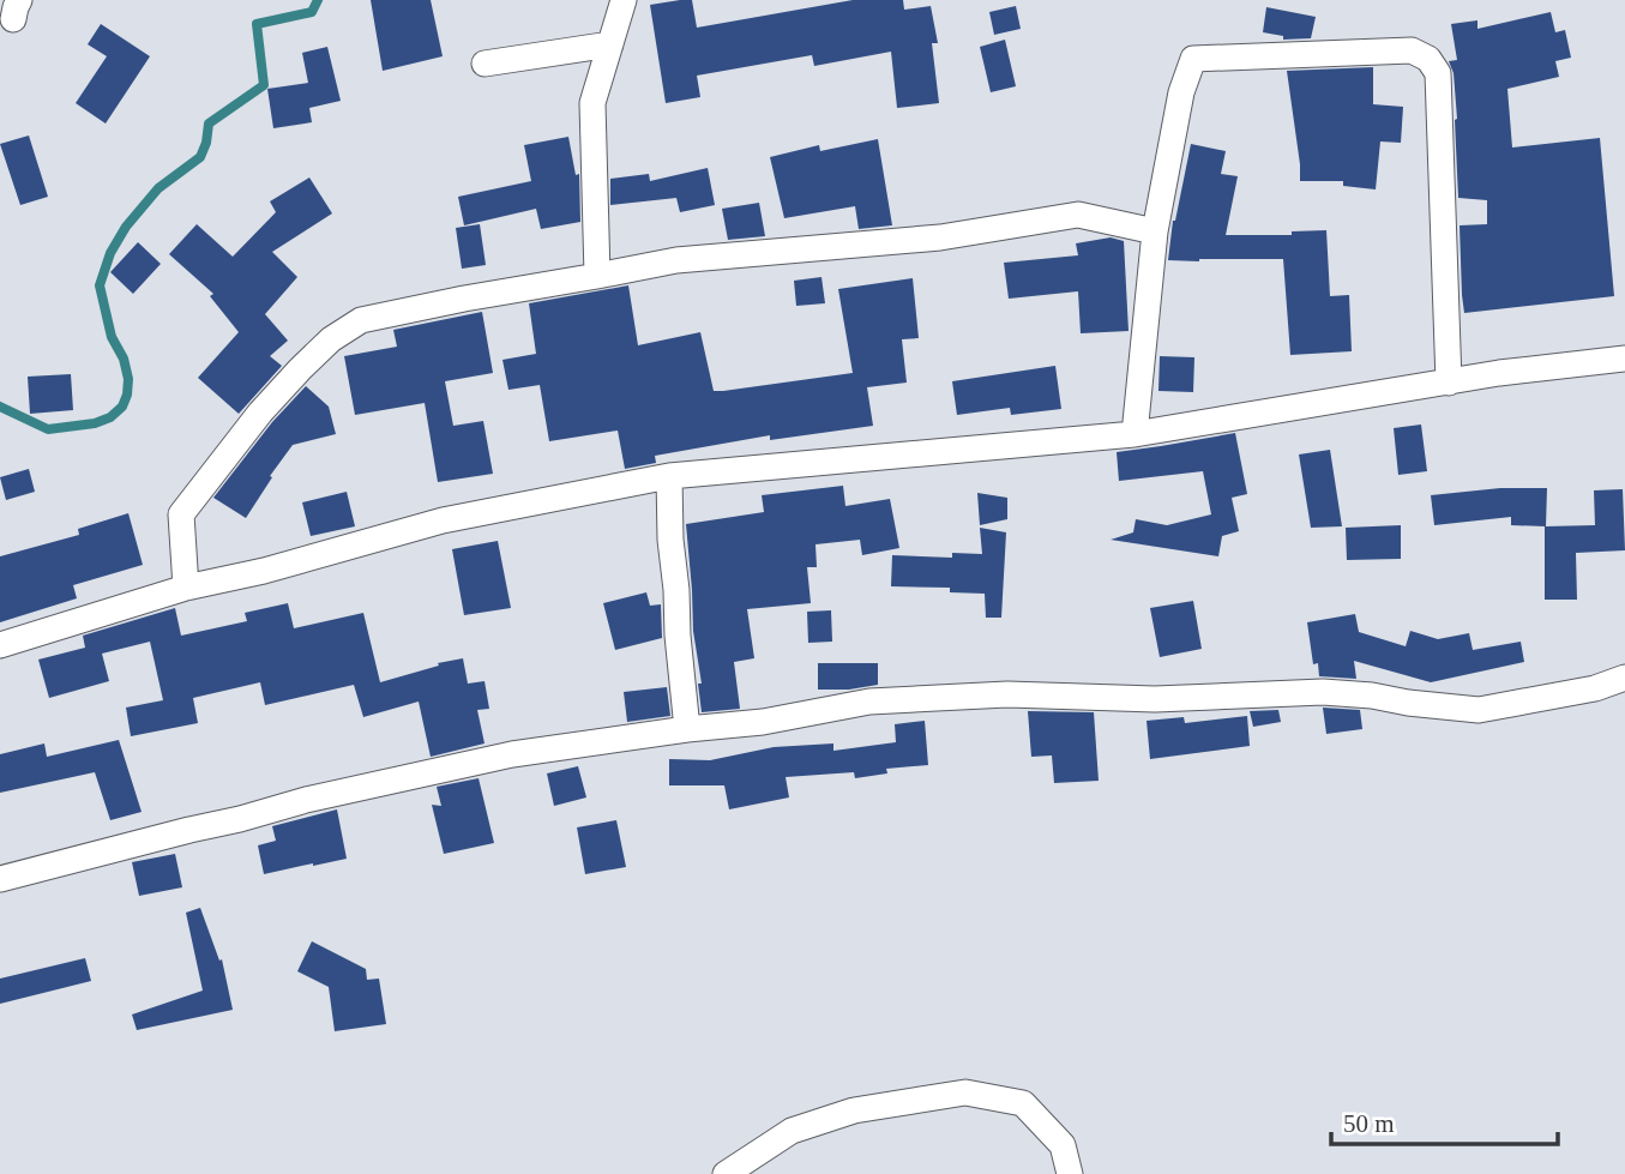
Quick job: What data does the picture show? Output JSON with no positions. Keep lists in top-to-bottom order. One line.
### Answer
{"scale_bar":"50 m"}
